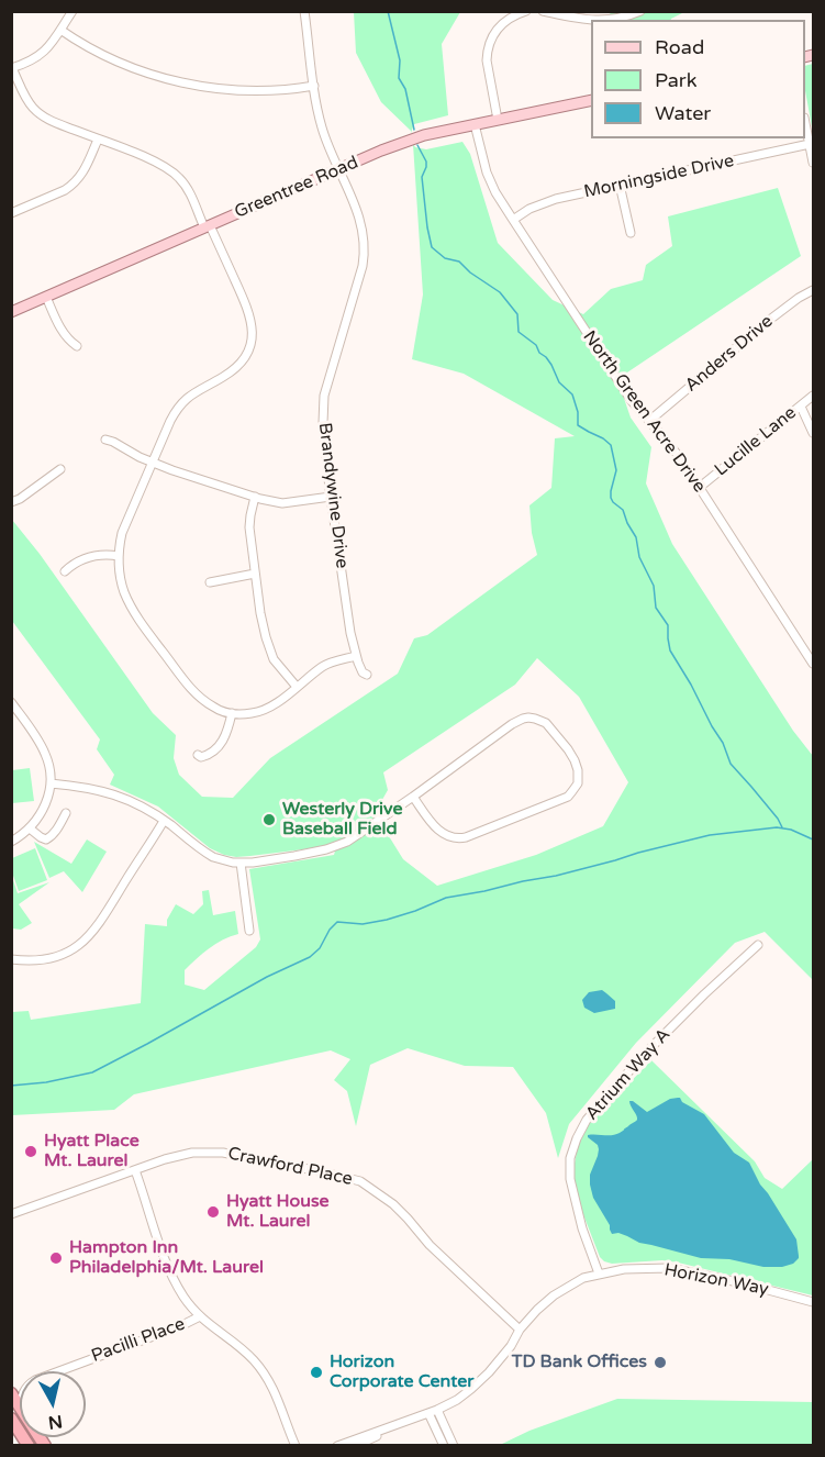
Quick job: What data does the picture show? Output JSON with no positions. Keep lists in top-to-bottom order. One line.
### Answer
{"streets":{"main road":["Greentree Road"],"street":["Morningside Drive","Anders Drive","North Green Acre Drive","Lucille Lane","Brandywine Drive","Atrium Way A","Crawford Place","Horizon Way","Pacilli Place"]},"crossings":[["Morningside Drive","North Green Acre Drive"],["Greentree Road","North Green Acre Drive"],["Greentree Road","Brandywine Drive"],["Anders Drive","North Green Acre Drive"],["North Green Acre Drive","Lucille Lane"],["Atrium Way A","Horizon Way"],["Crawford Place","Horizon Way"]],"places":["Westerly Drive Baseball Field","Hyatt Place Mt. Laurel","Hyatt House Mt. Laurel","Hampton Inn Philadelphia/Mt. Laurel","TD Bank Offices","Horizon Corporate Center"],"legend":["Road","Park","Water"],"north":"bottom"}
